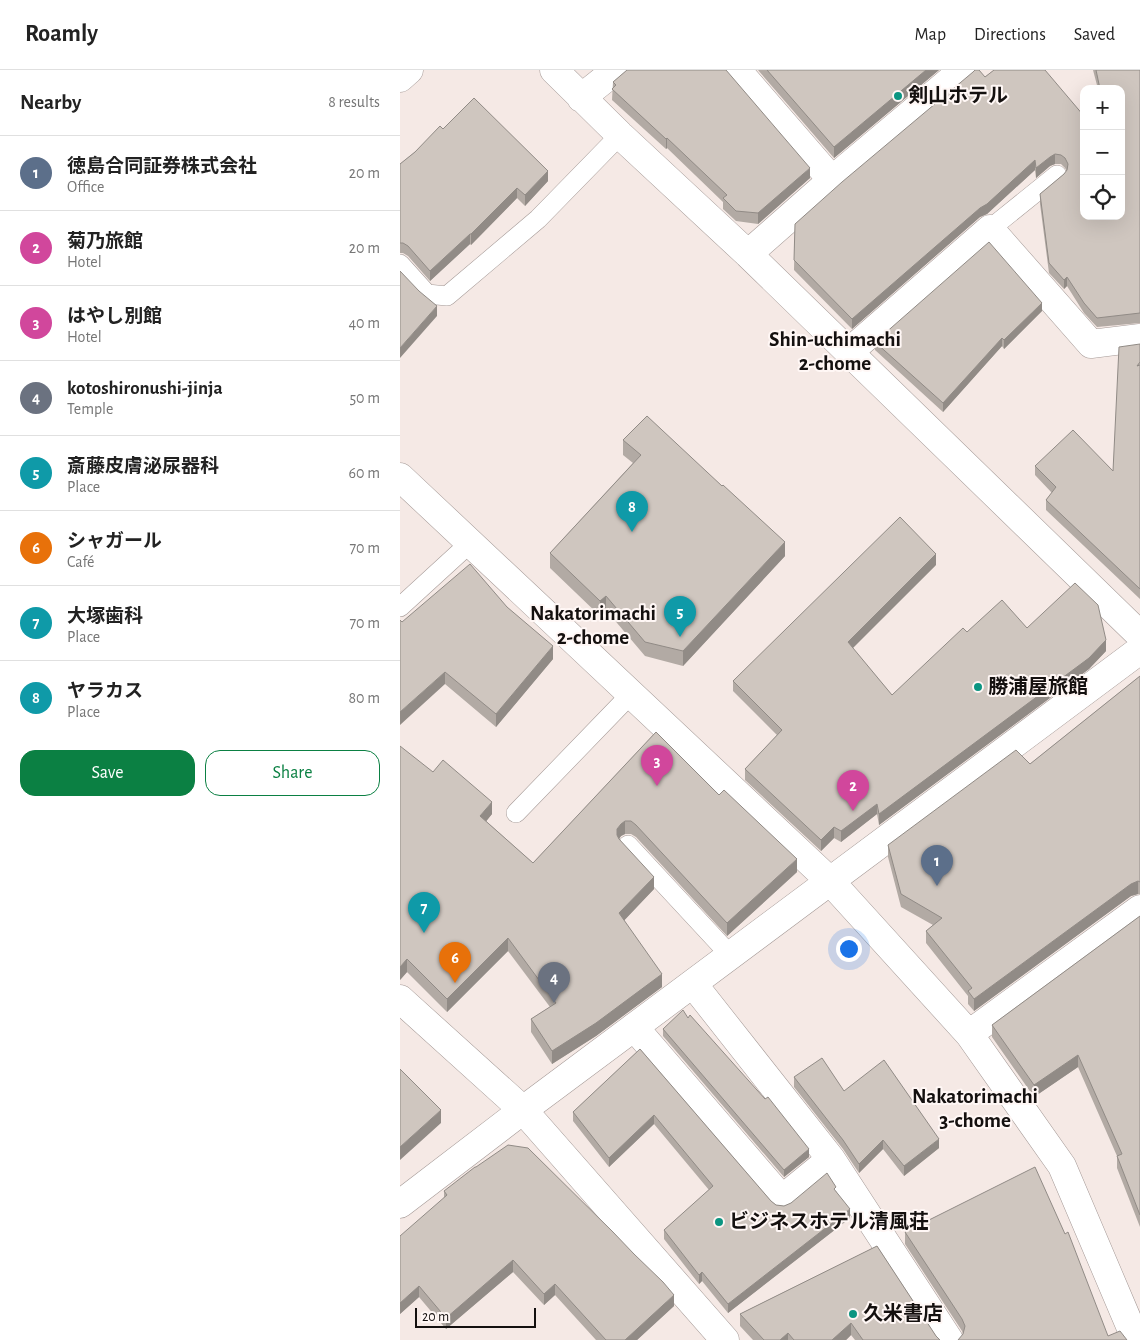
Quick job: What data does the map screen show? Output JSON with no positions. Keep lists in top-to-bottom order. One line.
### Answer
{"districts":["Shin-uchimachi 2-chome","Nakatorimachi 2-chome","Nakatorimachi 3-chome"],"places":["剣山ホテル","勝浦屋旅館","ビジネスホテル清風荘","久米書店"],"scale_bar":"20 m","page":{"header":"Roamly","nav":["Map","Directions","Saved"],"heading":["Nearby","8 results"],"map_buttons":["+","−"],"list":[{"mark":"1","name":"徳島合同証券株式会社","note":"Office","value":"20 m"},{"mark":"2","name":"菊乃旅館","note":"Hotel","value":"20 m"},{"mark":"3","name":"はやし別館","note":"Hotel","value":"40 m"},{"mark":"4","name":"kotoshironushi-jinja","note":"Temple","value":"50 m"},{"mark":"5","name":"斎藤皮膚泌尿器科","note":"Place","value":"60 m"},{"mark":"6","name":"シャガール","note":"Café","value":"70 m"},{"mark":"7","name":"大塚歯科","note":"Place","value":"70 m"},{"mark":"8","name":"ヤラカス","note":"Place","value":"80 m"}],"pins":["8","5","3","2","1","7","6","4"],"buttons":["Save","Share"],"scale":"20 m"}}
